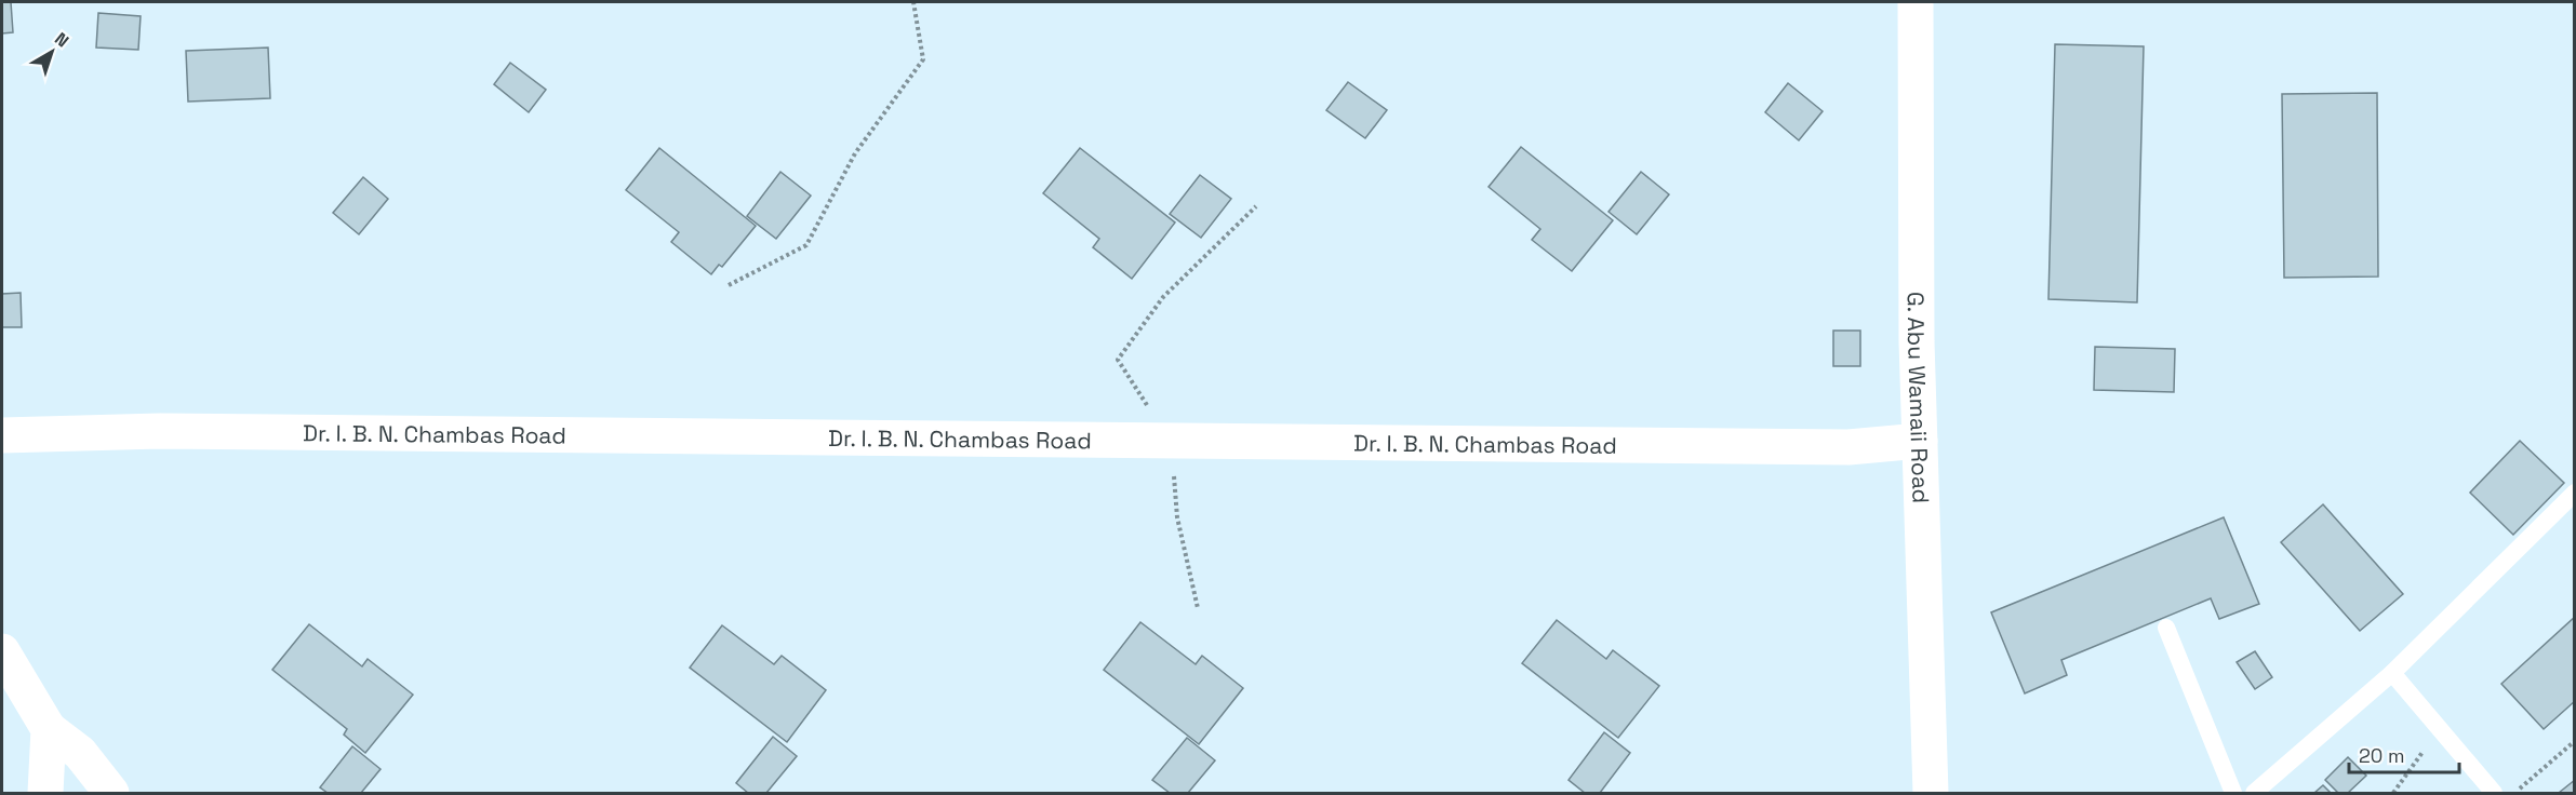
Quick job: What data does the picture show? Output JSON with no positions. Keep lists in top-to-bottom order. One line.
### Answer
{"streets":{"street":["G. Abu Wamaii Road","Dr. I. B. N. Chambas Road"]},"crossings":[["G. Abu Wamaii Road","Dr. I. B. N. Chambas Road"]],"scale_bar":"20 m","north":"top right"}
